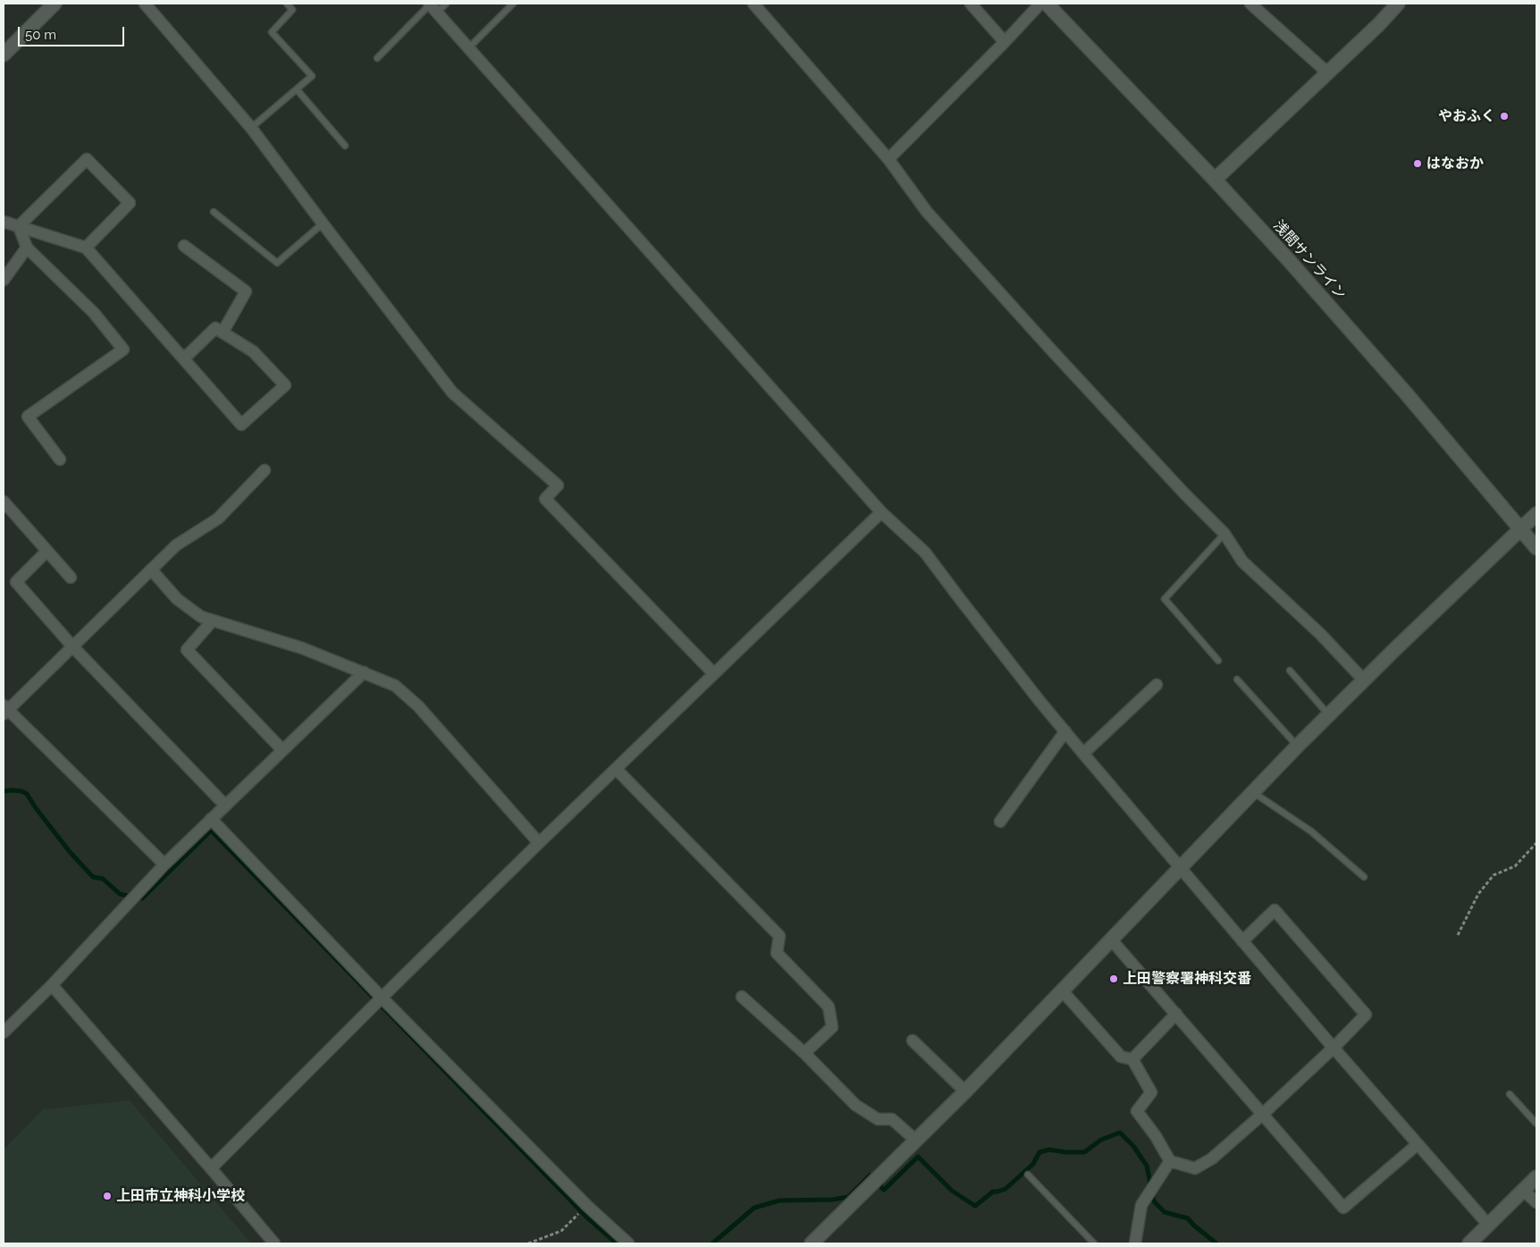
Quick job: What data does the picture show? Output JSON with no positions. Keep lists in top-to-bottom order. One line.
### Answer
{"streets":{"street":["浅間サンライン"]},"places":["やおふく","はなおか","上田警察署神科交番","上田市立神科小学校"],"scale_bar":"50 m"}
